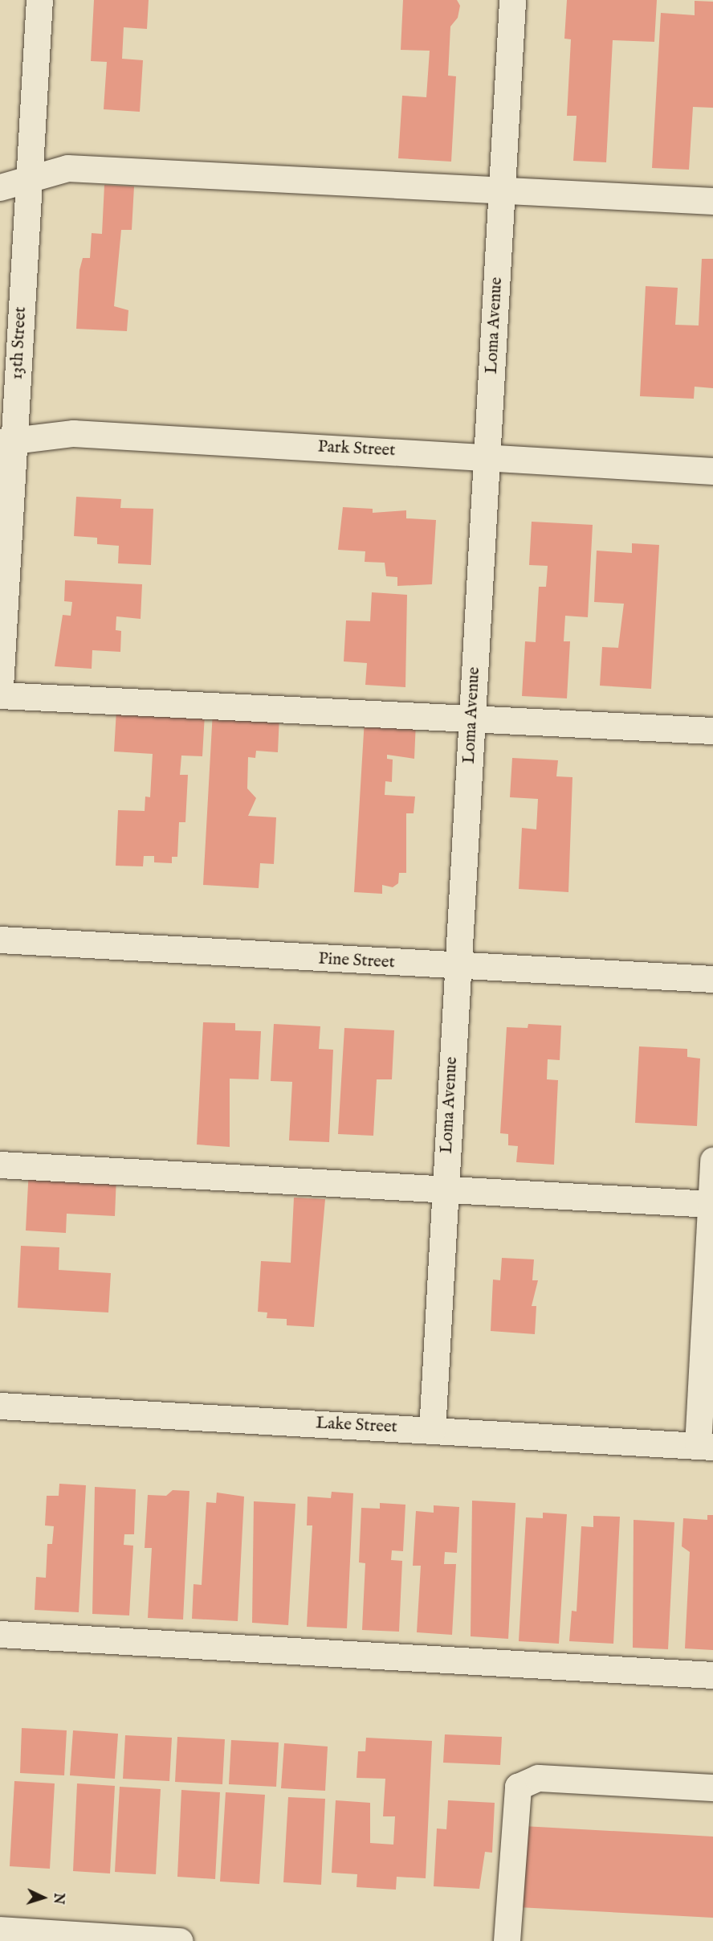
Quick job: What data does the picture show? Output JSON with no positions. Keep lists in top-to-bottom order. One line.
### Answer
{"streets":{"street":["Loma Avenue","13th Street","Park Street","Pine Street","Lake Street"]},"crossings":[["Loma Avenue","Park Street"],["Loma Avenue","Pine Street"],["Loma Avenue","Lake Street"],["13th Street","Park Street"]],"north":"right"}
